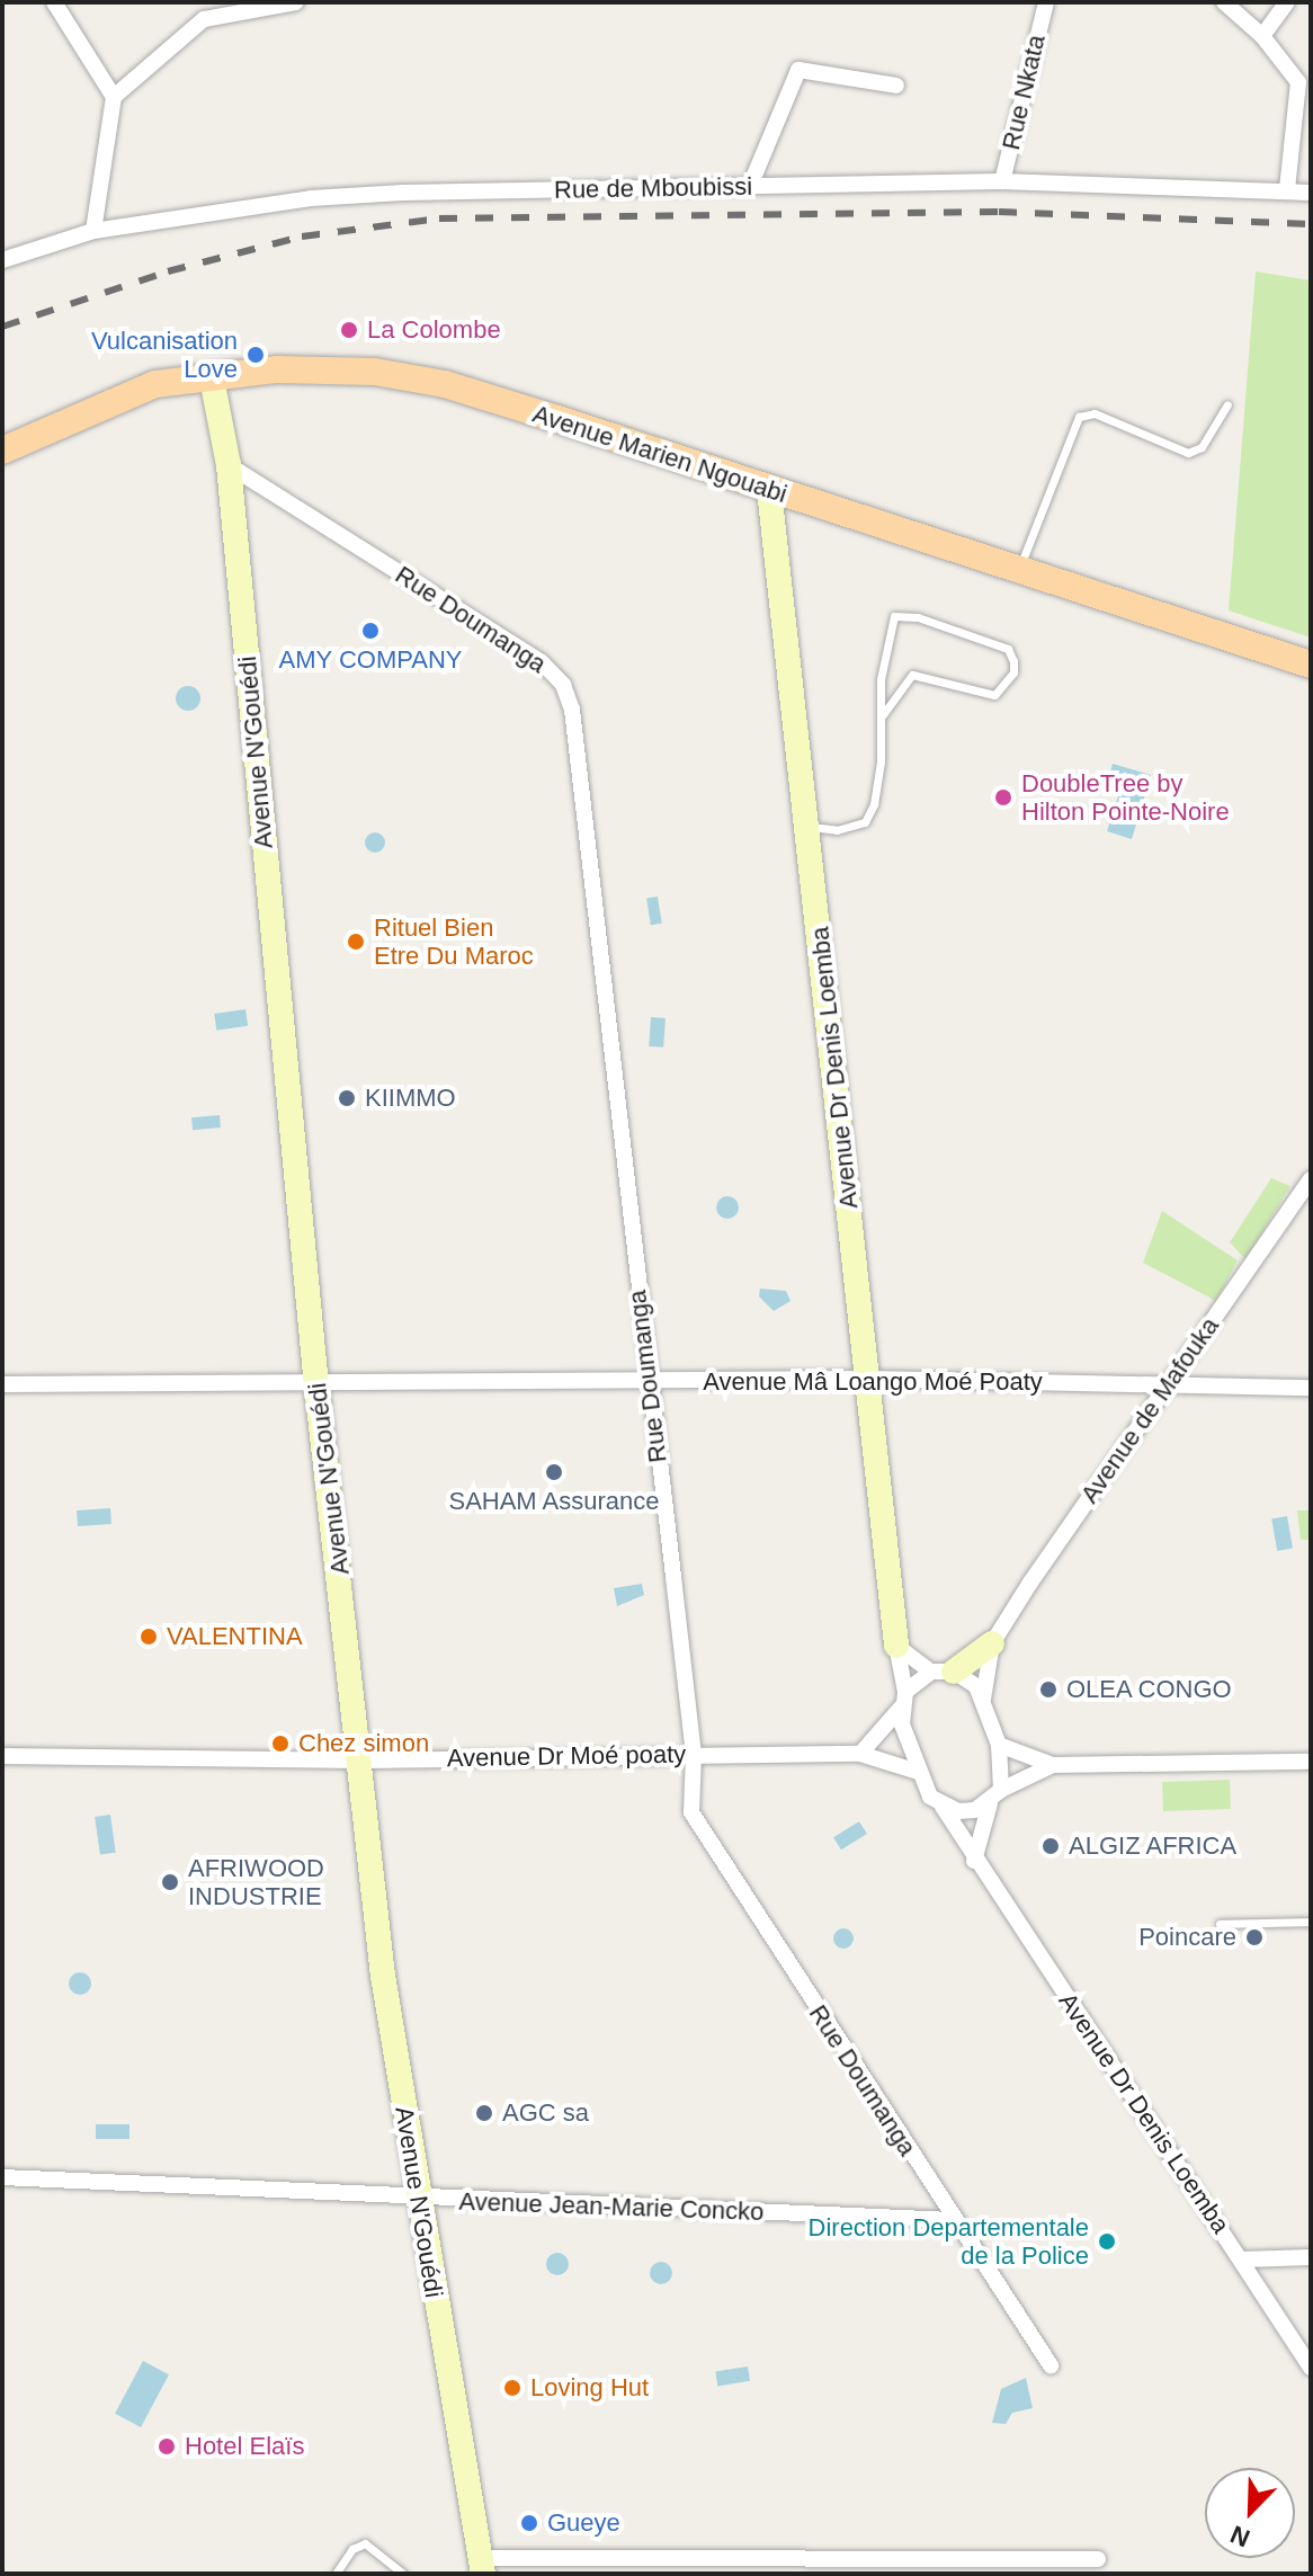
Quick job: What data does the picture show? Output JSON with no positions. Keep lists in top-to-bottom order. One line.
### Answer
{"streets":{"main road":["Avenue Marien Ngouabi"],"street":["Rue Nkata","Rue de Mboubissi","Rue Doumanga","Avenue N'Gouédi","Avenue Dr Denis Loemba","Avenue Mâ Loango Moé Poaty","Avenue de Mafouka","Avenue Dr Moé poaty","Avenue Jean-Marie Concko"]},"crossings":[["Rue Nkata","Rue de Mboubissi"],["Avenue Marien Ngouabi","Avenue N'Gouédi"],["Avenue Marien Ngouabi","Avenue Dr Denis Loemba"],["Rue Doumanga","Avenue N'Gouédi"],["Rue Doumanga","Avenue Mâ Loango Moé Poaty"],["Rue Doumanga","Avenue Dr Moé poaty"],["Rue Doumanga","Avenue Jean-Marie Concko"],["Avenue N'Gouédi","Avenue Mâ Loango Moé Poaty"],["Avenue N'Gouédi","Avenue Dr Moé poaty"],["Avenue N'Gouédi","Avenue Jean-Marie Concko"],["Avenue Dr Denis Loemba","Avenue Mâ Loango Moé Poaty"],["Avenue Dr Denis Loemba","Avenue de Mafouka"],["Avenue Dr Denis Loemba","Avenue Dr Moé poaty"],["Avenue Mâ Loango Moé Poaty","Avenue de Mafouka"],["Avenue de Mafouka","Avenue Dr Moé poaty"]],"places":["La Colombe","Vulcanisation Love","AMY COMPANY","DoubleTree by Hilton Pointe-Noire","Rituel Bien Etre Du Maroc","KIIMMO","SAHAM Assurance","VALENTINA","OLEA CONGO","Chez simon","ALGIZ AFRICA","AFRIWOOD INDUSTRIE","Poincare","AGC sa","Direction Departementale de la Police","Loving Hut","Hotel Elaïs","Gueye"],"north":"bottom left"}
